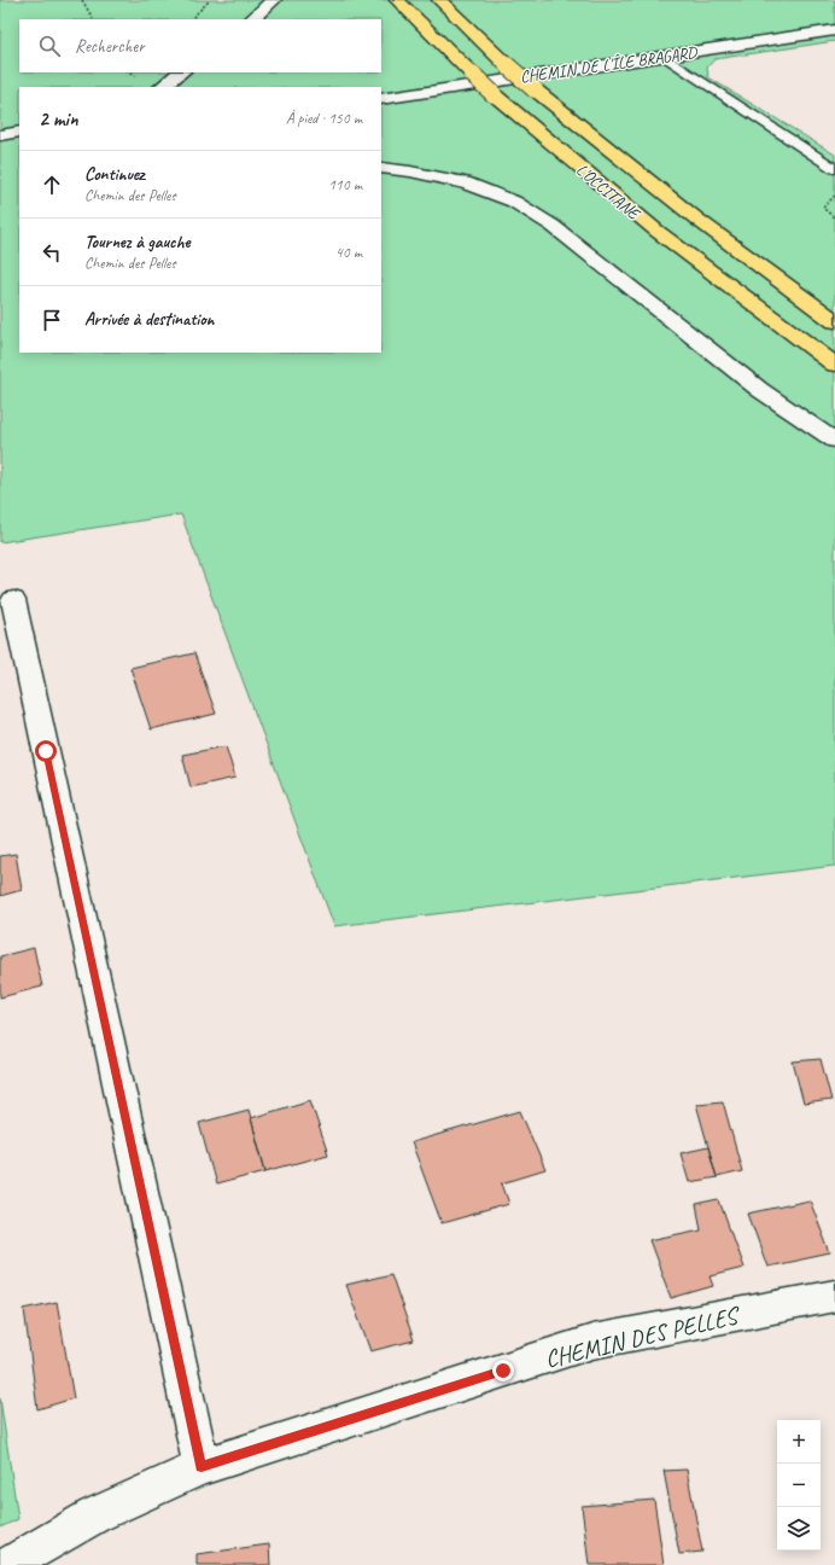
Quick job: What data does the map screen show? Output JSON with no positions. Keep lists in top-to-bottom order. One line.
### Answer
{"streets":{"highway":["L'OCCITANE"],"street":["CHEMIN DE L'ÎLE BRAGARD","CHEMIN DES PELLES"]},"page":{"search":"Rechercher","heading":["2 min","À pied · 150 m"],"list":[["Continuez","Chemin des Pelles","110 m"],["Tournez à gauche","Chemin des Pelles","40 m"],"Arrivée à destination"],"map_buttons":["+","−"]}}
